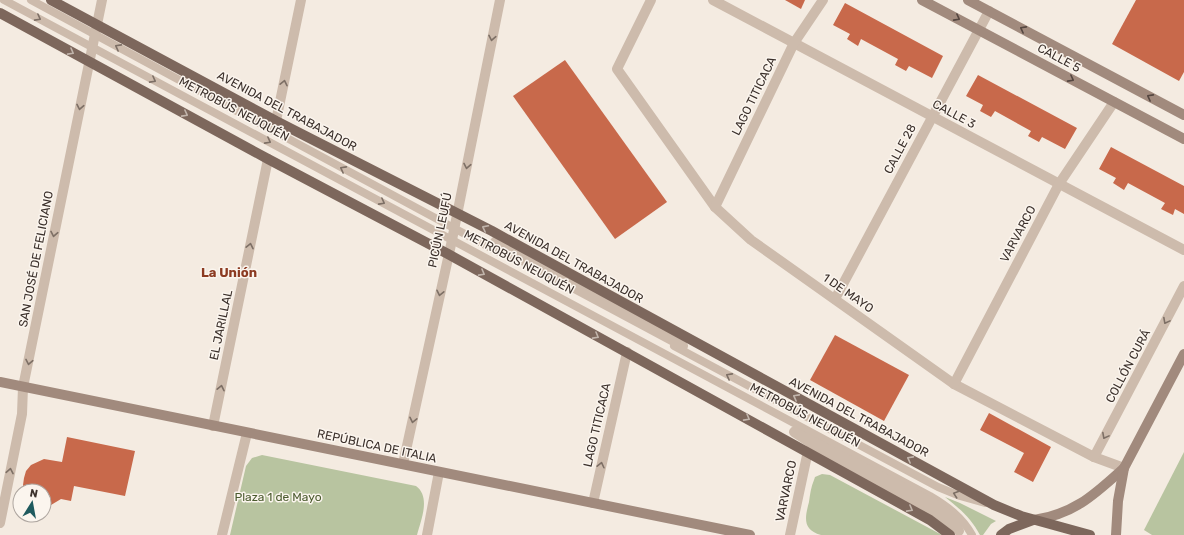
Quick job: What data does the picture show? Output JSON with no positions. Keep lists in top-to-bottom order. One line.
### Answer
{"streets":{"main road":["AVENIDA DEL TRABAJADOR"],"street":["CALLE 5","LAGO TITICACA","CALLE 3","CALLE 28","PICÚN LEUFÚ","VARVARCO","SAN JOSÉ DE FELICIANO","1 DE MAYO","EL JARILLAL","COLLÓN CURÁ","REPÚBLICA DE ITALIA"],"lane":["METROBÚS NEUQUÉN"]},"crossings":[["CALLE 5","CALLE 28"],["CALLE 5","VARVARCO"],["LAGO TITICACA","CALLE 3"],["LAGO TITICACA","1 DE MAYO"],["LAGO TITICACA","REPÚBLICA DE ITALIA"],["METROBÚS NEUQUÉN","AVENIDA DEL TRABAJADOR"],["METROBÚS NEUQUÉN","PICÚN LEUFÚ"],["METROBÚS NEUQUÉN","SAN JOSÉ DE FELICIANO"],["AVENIDA DEL TRABAJADOR","PICÚN LEUFÚ"],["AVENIDA DEL TRABAJADOR","SAN JOSÉ DE FELICIANO"],["CALLE 3","CALLE 28"],["CALLE 3","VARVARCO"],["CALLE 28","1 DE MAYO"],["PICÚN LEUFÚ","REPÚBLICA DE ITALIA"],["VARVARCO","1 DE MAYO"],["SAN JOSÉ DE FELICIANO","REPÚBLICA DE ITALIA"],["1 DE MAYO","COLLÓN CURÁ"],["EL JARILLAL","REPÚBLICA DE ITALIA"]],"one_way":["LAGO TITICACA","PICÚN LEUFÚ","EL JARILLAL"],"districts":["La Unión"],"parks":["Plaza 1 de Mayo"],"north":"top"}
